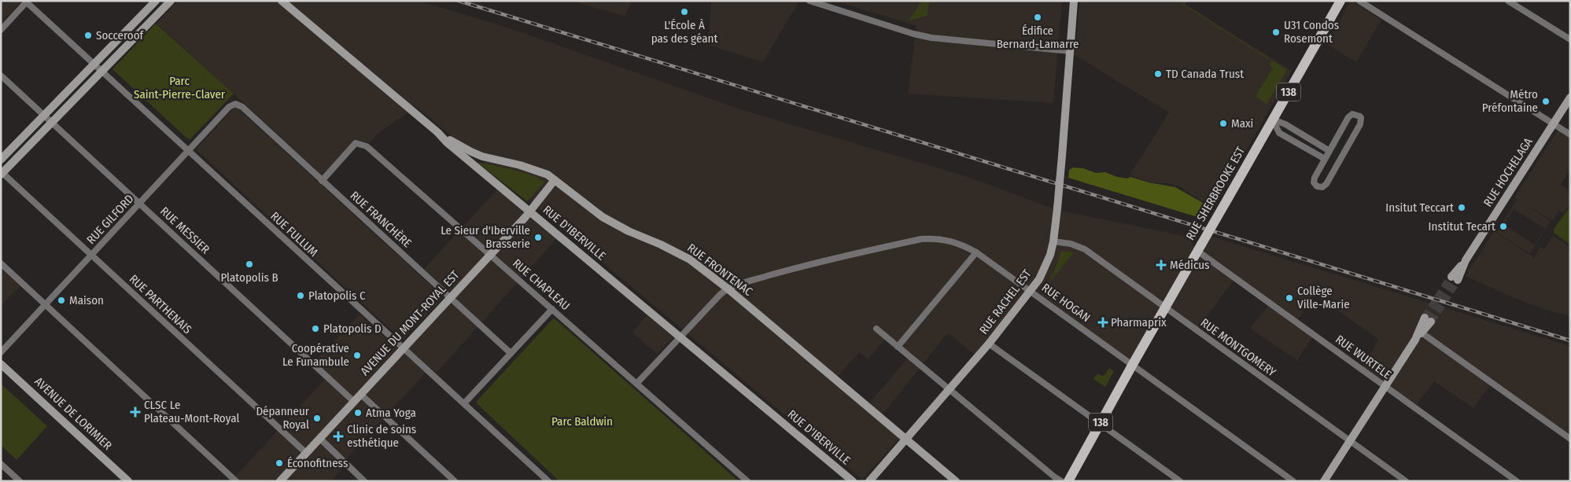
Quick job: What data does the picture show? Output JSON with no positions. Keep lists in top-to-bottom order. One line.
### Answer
{"streets":{"main road":["138","RUE HOCHELAGA","RUE SHERBROOKE EST","RUE D'IBERVILLE","RUE FRONTENAC","RUE RACHEL EST","AVENUE DU MONT-ROYAL EST","AVENUE DE LORIMIER"],"street":["RUE GILFORD","RUE FRANCHÈRE","RUE MESSIER","RUE FULLUM","RUE CHAPLEAU","RUE HOGAN","RUE PARTHENAIS","RUE MONTGOMERY","RUE WURTELE"]},"crossings":[["RUE SHERBROOKE EST","RUE HOGAN"],["RUE SHERBROOKE EST","RUE MONTGOMERY"],["RUE SHERBROOKE EST","RUE WURTELE"],["RUE GILFORD","RUE FRANCHÈRE"],["RUE GILFORD","RUE MESSIER"],["RUE GILFORD","RUE FULLUM"],["RUE GILFORD","RUE PARTHENAIS"],["RUE FRANCHÈRE","RUE CHAPLEAU"],["RUE FRANCHÈRE","AVENUE DU MONT-ROYAL EST"],["RUE MESSIER","AVENUE DU MONT-ROYAL EST"],["RUE D'IBERVILLE","RUE FRONTENAC"],["RUE D'IBERVILLE","AVENUE DU MONT-ROYAL EST"],["RUE FULLUM","AVENUE DU MONT-ROYAL EST"],["RUE FRONTENAC","RUE RACHEL EST"],["RUE FRONTENAC","RUE HOGAN"],["RUE FRONTENAC","AVENUE DU MONT-ROYAL EST"],["RUE CHAPLEAU","AVENUE DU MONT-ROYAL EST"],["RUE RACHEL EST","RUE HOGAN"],["RUE RACHEL EST","RUE MONTGOMERY"],["RUE PARTHENAIS","AVENUE DU MONT-ROYAL EST"]],"parks":["Parc Saint-Pierre-Claver","Parc Baldwin"],"places":{"other":["L'École À pas des géant","Édifice Bernard-Lamarre","U31 Condos Rosemont","Socceroof","TD Canada Trust","Métro Préfontaine","Maxi","Insitut Teccart","Institut Tecart","Le Sieur d'Iberville Brasserie","Platopolis B","Platopolis C","Collège Ville-Marie","Maison","Platopolis D","Coopérative Le Funambule","Atma Yoga","Dépanneur Royal","Éconofitness"],"health":["Médicus","Pharmaprix","CLSC Le Plateau-Mont-Royal","Clinic de soins esthétique"]}}
